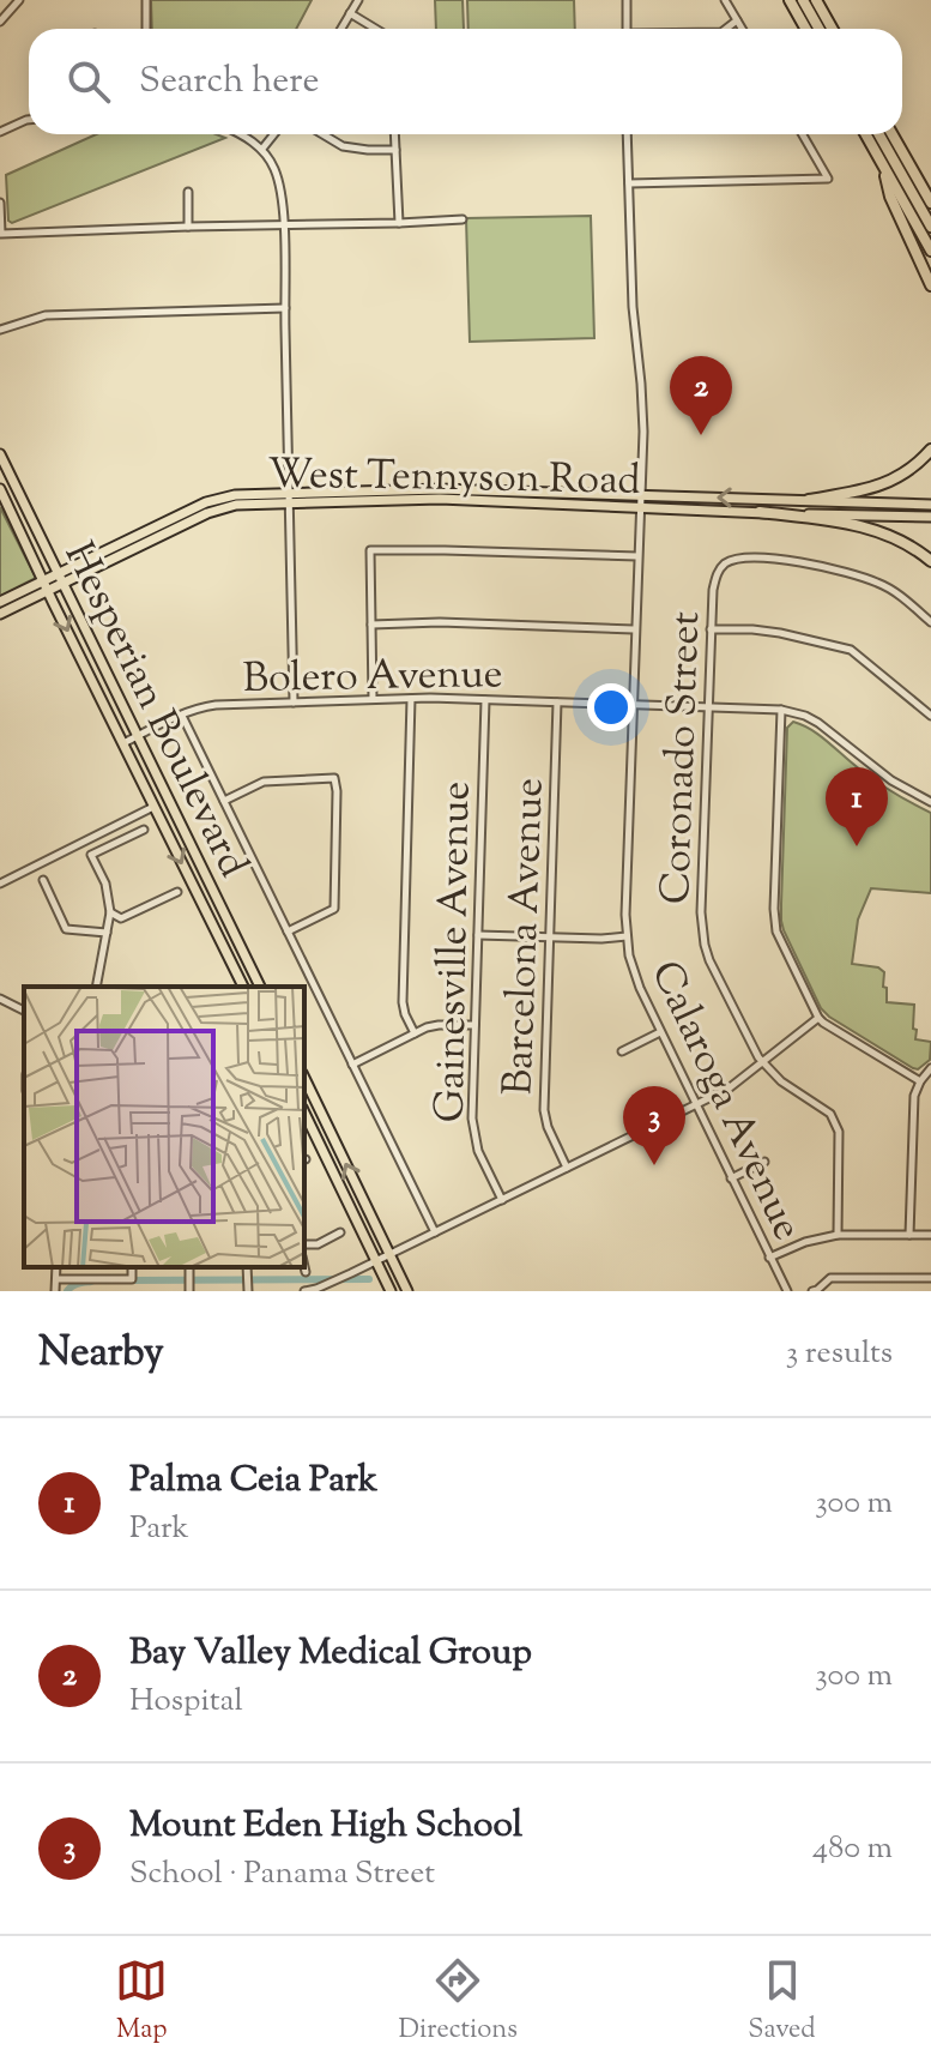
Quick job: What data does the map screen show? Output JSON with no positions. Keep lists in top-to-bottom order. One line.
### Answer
{"streets":{"main road":["West Tennyson Road","Hesperian Boulevard"],"street":["Bolero Avenue","Coronado Street","Barcelona Avenue","Gainesville Avenue","Calaroga Avenue"]},"crossings":[["West Tennyson Road","Hesperian Boulevard"],["West Tennyson Road","Calaroga Avenue"],["Bolero Avenue","Hesperian Boulevard"],["Bolero Avenue","Coronado Street"],["Bolero Avenue","Barcelona Avenue"],["Bolero Avenue","Gainesville Avenue"],["Bolero Avenue","Calaroga Avenue"]],"page":{"search":"Search here","pins":["2","1","3"],"heading":["Nearby","3 results"],"list":[{"mark":"1","name":"Palma Ceia Park","note":"Park","value":"300 m"},{"mark":"2","name":"Bay Valley Medical Group","note":"Hospital","value":"300 m"},{"mark":"3","name":"Mount Eden High School","note":"School · Panama Street","value":"480 m"}],"nav":["Map","Directions","Saved"]}}
